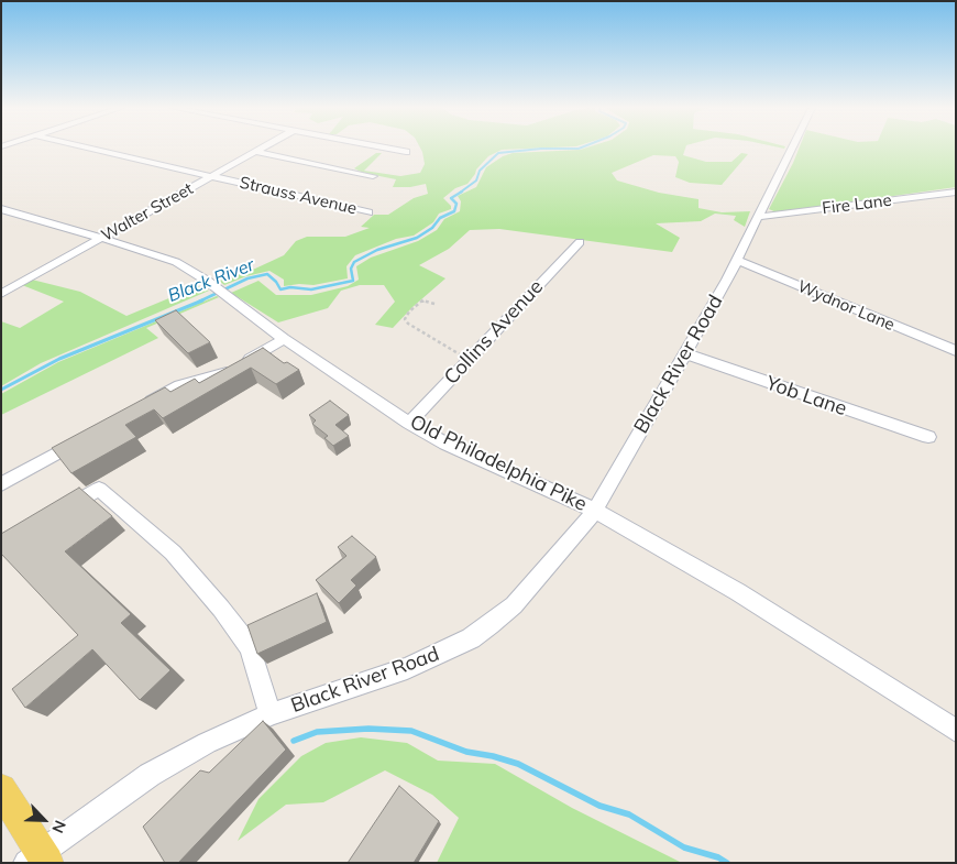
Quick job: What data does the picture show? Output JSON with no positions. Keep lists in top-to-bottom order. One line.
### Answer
{"streets":{"street":["Strauss Avenue","Fire Lane","Walter Street","Wydnor Lane","Collins Avenue","Black River Road","Yob Lane","Old Philadelphia Pike"]},"crossings":[["Strauss Avenue","Walter Street"],["Fire Lane","Black River Road"],["Walter Street","Old Philadelphia Pike"],["Wydnor Lane","Black River Road"],["Collins Avenue","Old Philadelphia Pike"],["Black River Road","Yob Lane"],["Black River Road","Old Philadelphia Pike"]],"water":["Black River"],"north":"bottom right"}
